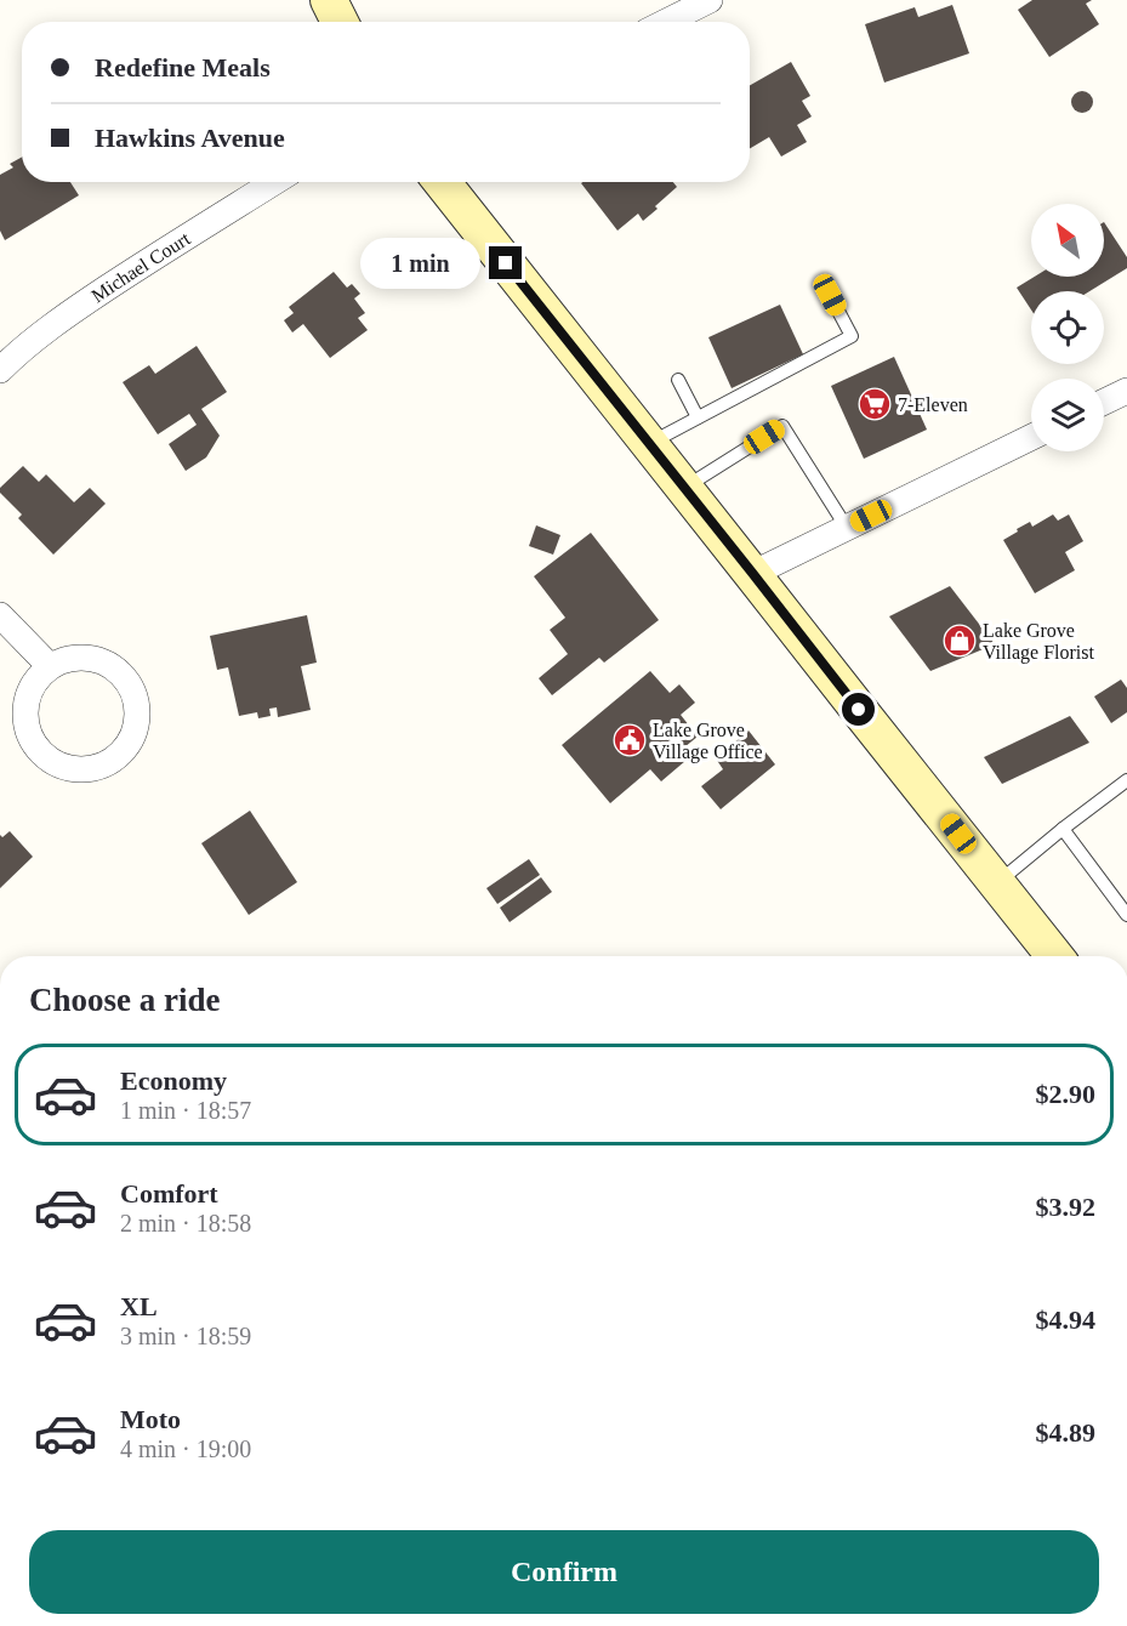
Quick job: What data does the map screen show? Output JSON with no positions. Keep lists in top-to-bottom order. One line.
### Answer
{"streets":{"street":["Michael Court"]},"places":{"supermarket":["7-Eleven"],"shop":["Lake Grove Village Florist"],"public building":["Lake Grove Village Office"]},"north":"top left","page":{"banner":["Redefine Meals","Hawkins Avenue"],"bubble":"1 min","heading":"Choose a ride","list":[{"name":"Economy","note":"1 min · 18:57","value":"$2.90"},{"name":"Comfort","note":"2 min · 18:58","value":"$3.92"},{"name":"XL","note":"3 min · 18:59","value":"$4.94"},{"name":"Moto","note":"4 min · 19:00","value":"$4.89"}],"buttons":"Confirm"}}
